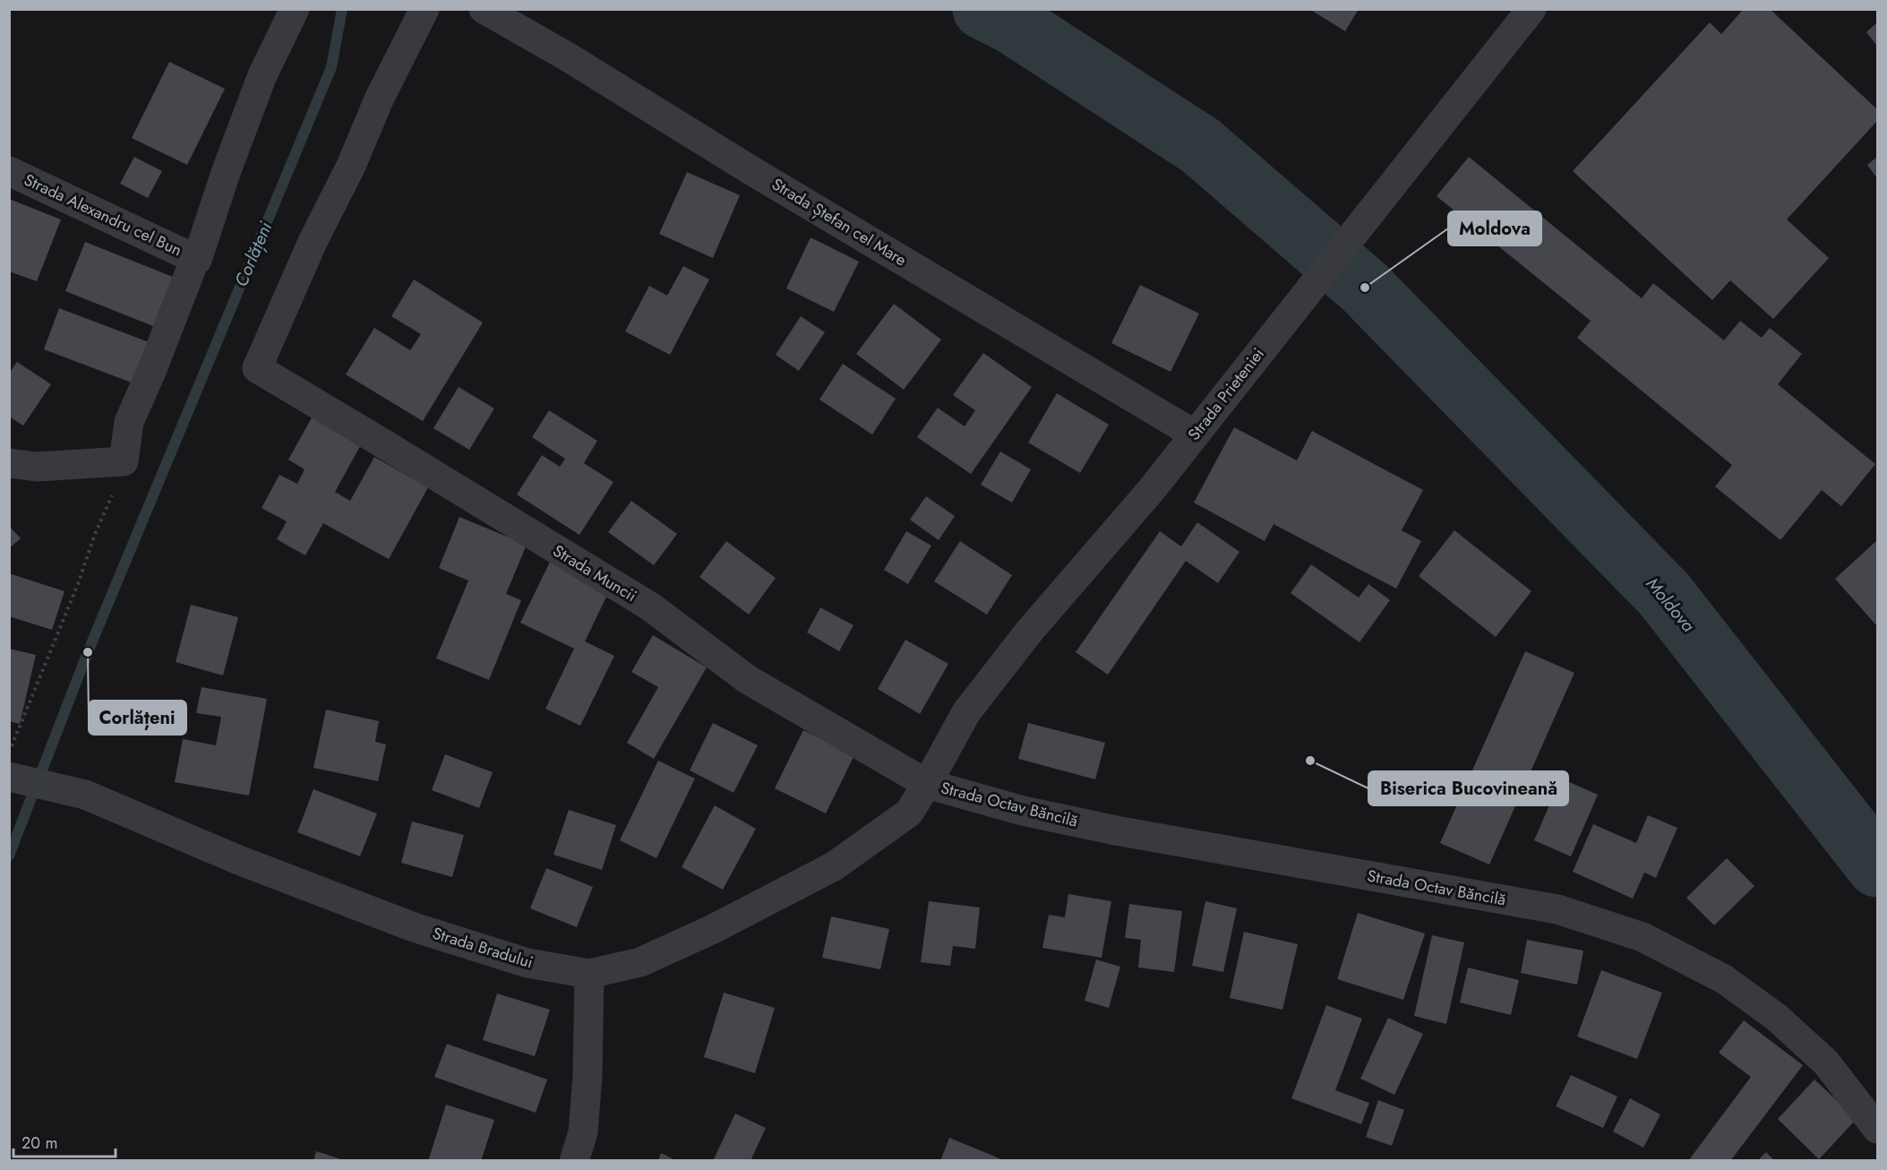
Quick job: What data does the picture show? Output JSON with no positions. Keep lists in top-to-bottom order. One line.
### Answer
{"streets":{"street":["Strada Alexandru cel Bun","Strada Ștefan cel Mare","Strada Prieteniei","Strada Muncii","Strada Octav Băncilă","Strada Bradului"]},"crossings":[["Strada Ștefan cel Mare","Strada Prieteniei"],["Strada Prieteniei","Strada Muncii"],["Strada Prieteniei","Strada Octav Băncilă"],["Strada Prieteniei","Strada Bradului"],["Strada Muncii","Strada Octav Băncilă"],["Strada Muncii","Strada Bradului"],["Strada Octav Băncilă","Strada Bradului"]],"water":["Corlățeni","Moldova"],"places":["Moldova","Corlățeni","Biserica Bucovineană"],"scale_bar":"20 m"}
